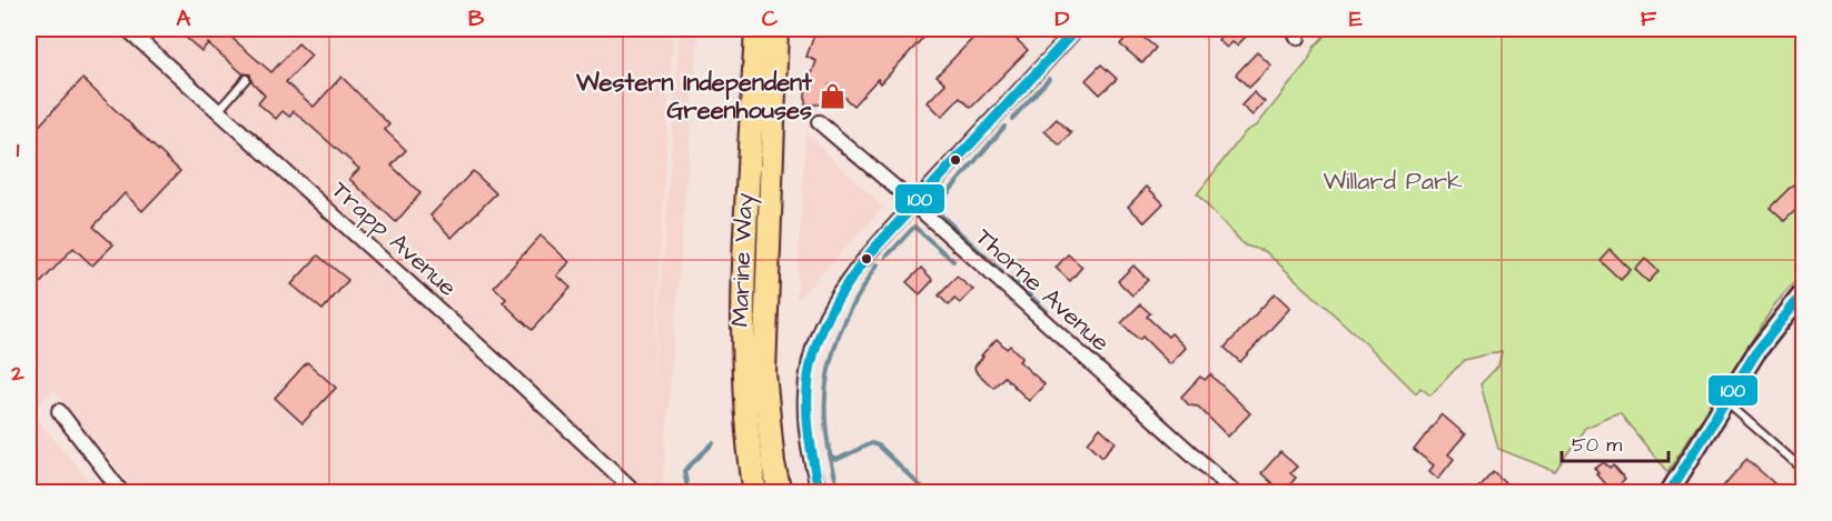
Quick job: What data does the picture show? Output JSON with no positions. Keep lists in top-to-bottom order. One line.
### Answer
{"streets":{"main road":["Marine Way"],"street":["Trapp Avenue","Thorne Avenue"]},"parks":["Willard Park"],"places":{"shop":["Western Independent Greenhouses"]},"lines":["transit line 100"],"scale_bar":"50 m","grid":{"columns":["A","B","C","D","E","F"],"rows":["1","2"]}}
